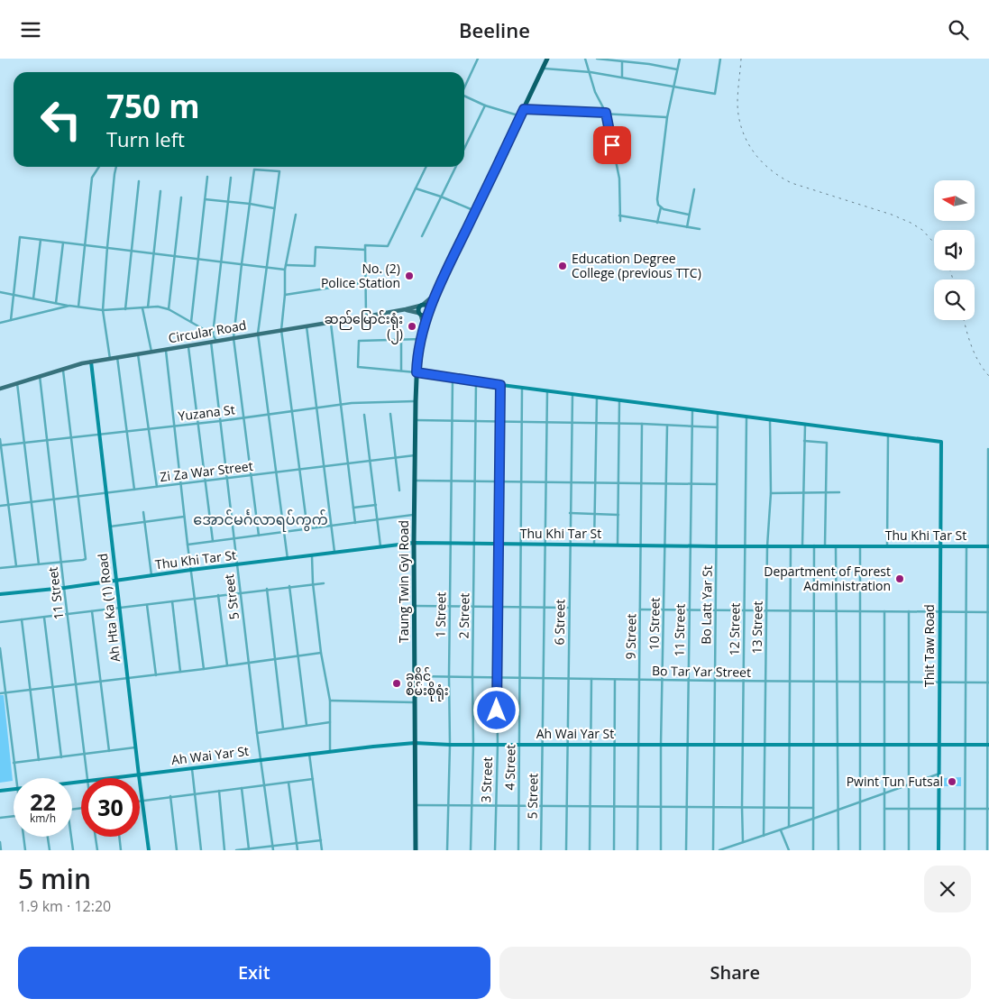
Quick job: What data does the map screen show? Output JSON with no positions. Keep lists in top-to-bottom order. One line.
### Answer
{"streets":{"highway":["Taung Twin Gyi Road"],"main road":["Circular Road"],"street":["Yuzana St","Zi Za War Street","Thu Khi Tar St","11 Street","5 Street","Bo Latt Yar St","Ah Hta Ka (1) Road","1 Street","2 Street","6 Street","10 Street","13 Street","12 Street","9 Street","Thit Taw Road","Bo Tar Yar Street","Ah Wai Yar St","4 Street","3 Street"]},"crossings":[["Circular Road","Taung Twin Gyi Road"],["Circular Road","11 Street"],["Circular Road","5 Street"],["Circular Road","Ah Hta Ka (1) Road"],["Yuzana St","Taung Twin Gyi Road"],["Yuzana St","11 Street"],["Yuzana St","5 Street"],["Yuzana St","Ah Hta Ka (1) Road"],["Zi Za War Street","Taung Twin Gyi Road"],["Zi Za War Street","11 Street"],["Zi Za War Street","5 Street"],["Zi Za War Street","Ah Hta Ka (1) Road"],["Thu Khi Tar St","Taung Twin Gyi Road"],["Thu Khi Tar St","11 Street"],["Thu Khi Tar St","5 Street"],["Thu Khi Tar St","Bo Latt Yar St"],["Thu Khi Tar St","Ah Hta Ka (1) Road"],["Thu Khi Tar St","1 Street"],["Thu Khi Tar St","2 Street"],["Thu Khi Tar St","6 Street"],["Thu Khi Tar St","10 Street"],["Thu Khi Tar St","13 Street"],["Thu Khi Tar St","12 Street"],["Thu Khi Tar St","9 Street"],["Thu Khi Tar St","Thit Taw Road"],["Thu Khi Tar St","4 Street"],["Thu Khi Tar St","3 Street"],["Taung Twin Gyi Road","Bo Tar Yar Street"],["Taung Twin Gyi Road","Ah Wai Yar St"],["11 Street","Bo Tar Yar Street"],["11 Street","Ah Wai Yar St"],["5 Street","Bo Tar Yar Street"],["5 Street","Ah Wai Yar St"],["Bo Latt Yar St","Bo Tar Yar Street"],["Bo Latt Yar St","Ah Wai Yar St"],["Ah Hta Ka (1) Road","Ah Wai Yar St"],["1 Street","Bo Tar Yar Street"],["1 Street","Ah Wai Yar St"],["2 Street","Bo Tar Yar Street"],["2 Street","Ah Wai Yar St"],["6 Street","Bo Tar Yar Street"],["6 Street","Ah Wai Yar St"],["10 Street","Bo Tar Yar Street"],["10 Street","Ah Wai Yar St"],["13 Street","Bo Tar Yar Street"],["13 Street","Ah Wai Yar St"],["12 Street","Bo Tar Yar Street"],["12 Street","Ah Wai Yar St"],["9 Street","Bo Tar Yar Street"],["9 Street","Ah Wai Yar St"],["Thit Taw Road","Bo Tar Yar Street"],["Thit Taw Road","Ah Wai Yar St"],["Bo Tar Yar Street","4 Street"],["Bo Tar Yar Street","3 Street"],["Ah Wai Yar St","4 Street"],["Ah Wai Yar St","3 Street"]],"districts":["အောင်မင်္ဂလာရပ်ကွက်"],"places":["Education Degree College (previous TTC)","No. (2) Police Station","ဆည်မြောင်းရုံး (၂)","Department of Forest Administration","ခရိုင် စိမ်းစိုရုံး","Pwint Tun Futsal"],"north":"left","page":{"header":"Beeline","turn":["750 m","Turn left"],"speed":"22 km/h","limit":"30","heading":["5 min","1.9 km · 12:20"],"buttons":["Exit","Share"]}}
